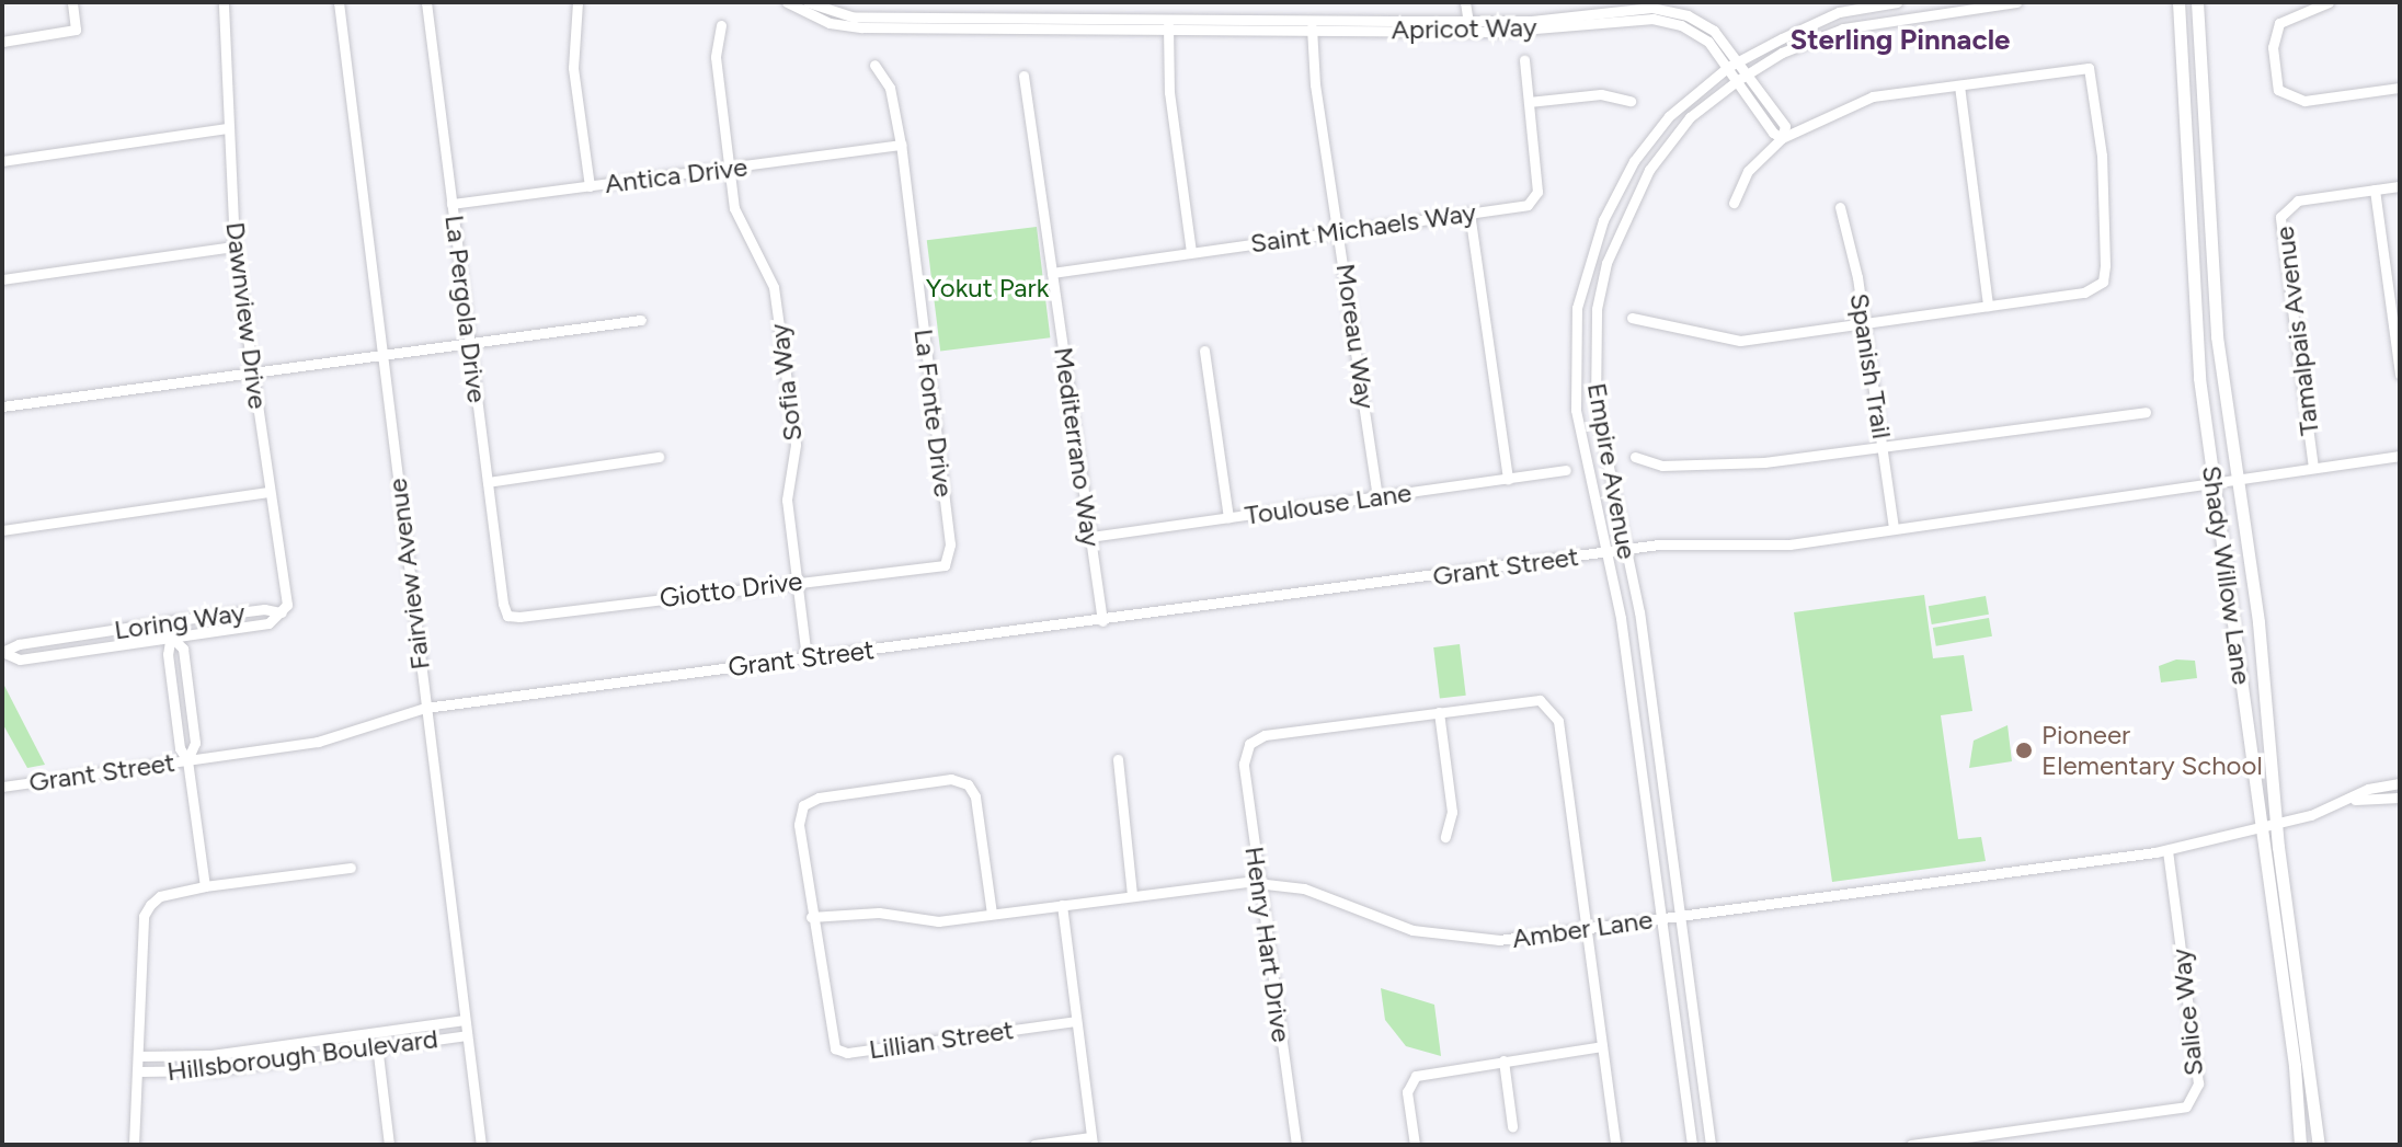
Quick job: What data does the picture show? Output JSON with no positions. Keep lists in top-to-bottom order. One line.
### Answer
{"streets":{"main road":["Shady Willow Lane"],"street":["Apricot Way","Antica Drive","Saint Michaels Way","La Pergola Drive","Dawnview Drive","Tamalpais Avenue","Moreau Way","Spanish Trail","Sofia Way","La Fonte Drive","Mediterrano Way","Empire Avenue","Toulouse Lane","Grant Street","Fairview Avenue","Giotto Drive","Loring Way","Amber Lane","Henry Hart Drive","Salice Way","Lillian Street","Hillsborough Boulevard"]},"crossings":[["Apricot Way","Moreau Way"],["Apricot Way","Empire Avenue"],["Antica Drive","La Pergola Drive"],["Antica Drive","Sofia Way"],["Antica Drive","La Fonte Drive"],["Saint Michaels Way","Moreau Way"],["Saint Michaels Way","Mediterrano Way"],["La Pergola Drive","Giotto Drive"],["Dawnview Drive","Loring Way"],["Moreau Way","Toulouse Lane"],["Sofia Way","Grant Street"],["Sofia Way","Giotto Drive"],["La Fonte Drive","Giotto Drive"],["Mediterrano Way","Toulouse Lane"],["Mediterrano Way","Grant Street"],["Empire Avenue","Grant Street"],["Empire Avenue","Amber Lane"],["Grant Street","Fairview Avenue"],["Fairview Avenue","Hillsborough Boulevard"],["Shady Willow Lane","Amber Lane"],["Amber Lane","Henry Hart Drive"],["Amber Lane","Salice Way"],["Amber Lane","Lillian Street"]],"districts":["Sterling Pinnacle"],"parks":["Yokut Park"],"places":["Pioneer Elementary School"]}
